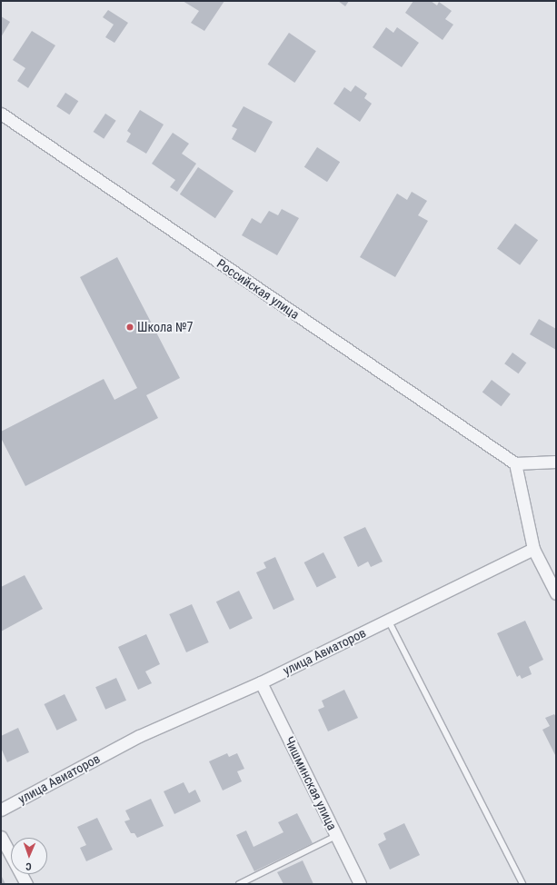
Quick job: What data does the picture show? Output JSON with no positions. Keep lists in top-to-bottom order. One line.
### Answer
{"streets":{"street":["Российская улица","улица Авиаторов","Чишминская улица"]},"crossings":[["улица Авиаторов","Чишминская улица"]],"places":["Школа №7"],"north":"bottom"}
